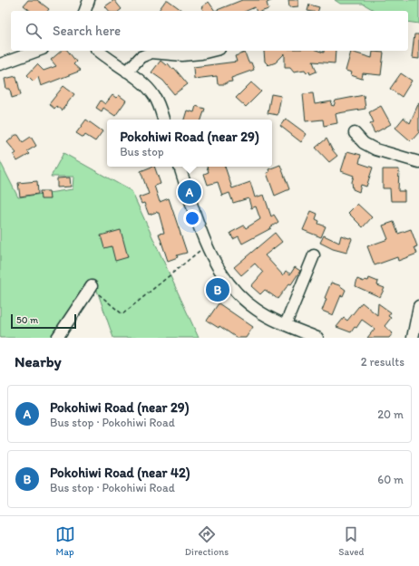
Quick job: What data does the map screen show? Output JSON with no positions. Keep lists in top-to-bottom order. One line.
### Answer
{"scale_bar":"50 m","page":{"search":"Search here","popup":["Pokohiwi Road (near 29)","Bus stop"],"pins":["A","B"],"scale":"50 m","heading":["Nearby","2 results"],"list":[{"mark":"A","name":"Pokohiwi Road (near 29)","note":"Bus stop · Pokohiwi Road","value":"20 m"},{"mark":"B","name":"Pokohiwi Road (near 42)","note":"Bus stop · Pokohiwi Road","value":"60 m"}],"nav":["Map","Directions","Saved"]}}
